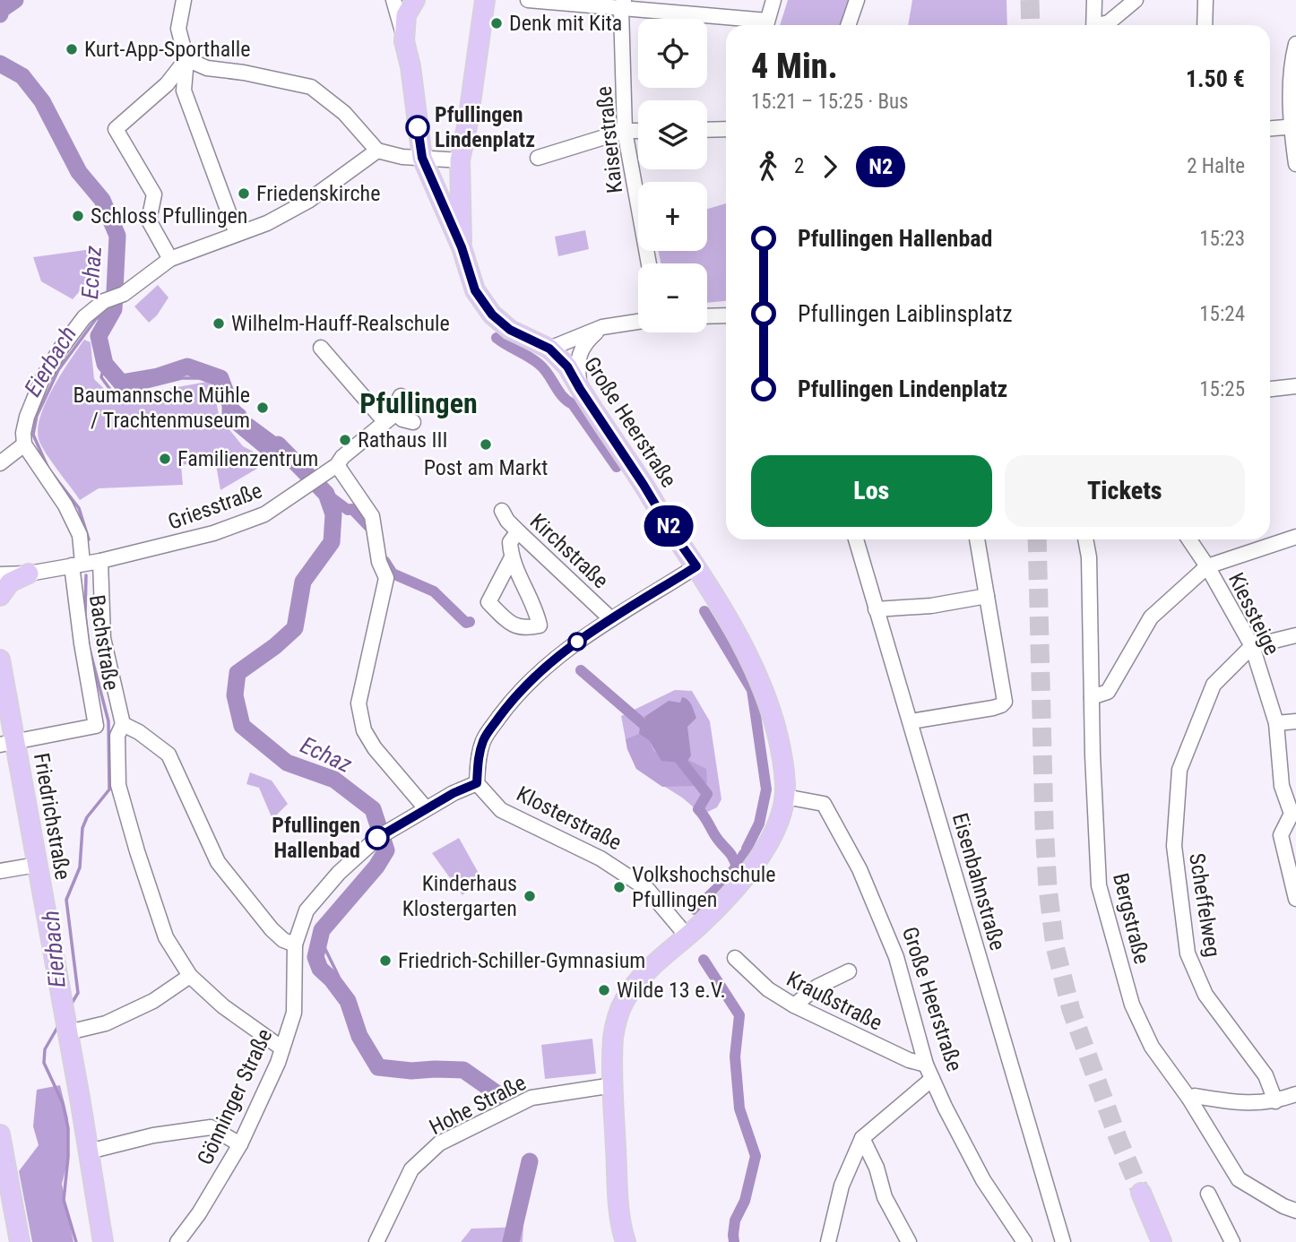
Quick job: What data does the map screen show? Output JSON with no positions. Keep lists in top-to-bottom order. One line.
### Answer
{"streets":{"main road":["Große Heerstraße","Friedrichstraße"],"street":["Kaiserstraße","Griesstraße","Kirchstraße","Kiessteige","Bachstraße","Klosterstraße","Eisenbahnstraße","Scheffelweg","Bergstraße","Kraußstraße","Gönninger Straße","Hohe Straße"]},"crossings":[["Große Heerstraße","Klosterstraße"],["Große Heerstraße","Kraußstraße"],["Griesstraße","Bachstraße"],["Kiessteige","Scheffelweg"],["Bachstraße","Friedrichstraße"],["Klosterstraße","Gönninger Straße"]],"districts":["Pfullingen"],"water":["Echaz","Eierbach"],"places":["Denk mit Kita","Kurt-App-Sporthalle","Pfullingen Lindenplatz","Friedenskirche","Schloss Pfullingen","Wilhelm-Hauff-Realschule","Baumannsche Mühle / Trachtenmuseum","Rathaus III","Post am Markt","Familienzentrum","Pfullingen Hallenbad","Volkshochschule Pfullingen","Kinderhaus Klostergarten","Friedrich-Schiller-Gymnasium","Wilde 13 e.V."],"lines":["bus line N2"],"page":{"on_map":"N2","map_buttons":["+","−"],"heading":["4 Min.","15:21 – 15:25 · Bus","1.50 €"],"legs":["2","N2","2 Halte"],"list":[{"name":"Pfullingen Hallenbad","value":"15:23"},{"name":"Pfullingen Laiblinsplatz","value":"15:24"},{"name":"Pfullingen Lindenplatz","value":"15:25"}],"buttons":["Los","Tickets"]}}
